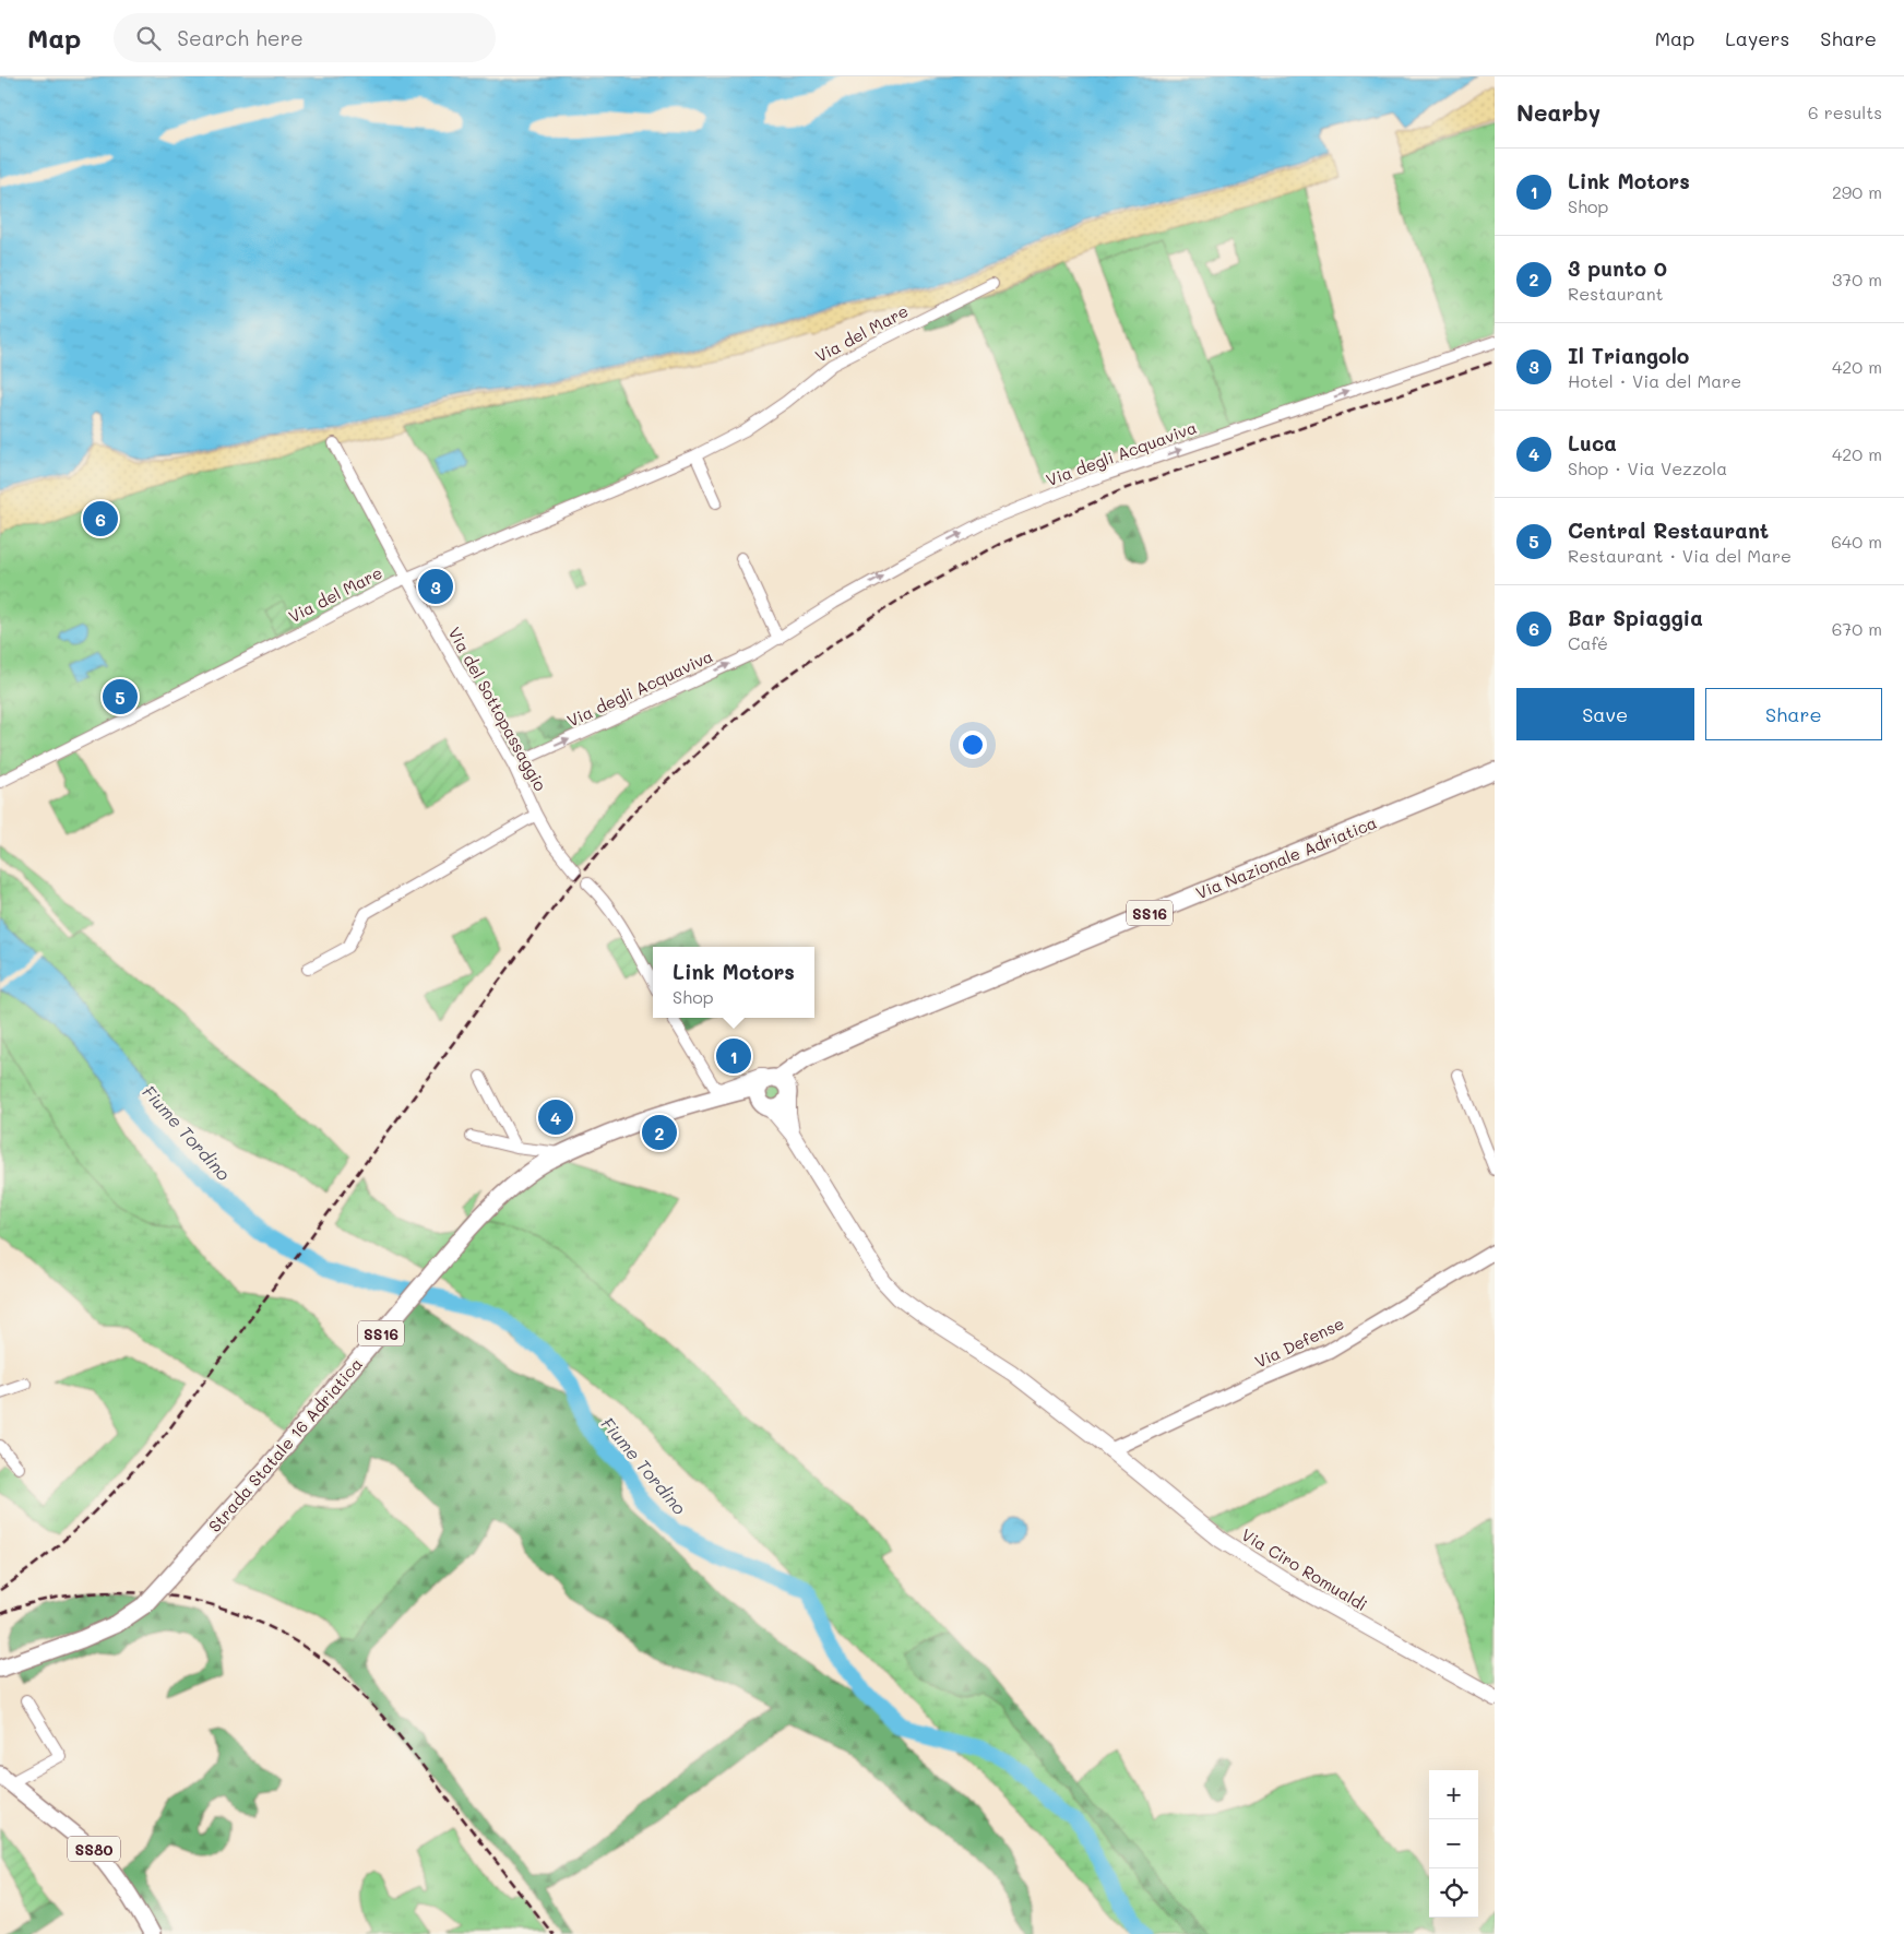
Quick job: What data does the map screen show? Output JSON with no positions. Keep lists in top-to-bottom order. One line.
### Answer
{"streets":{"main road":["Via Nazionale Adriatica","SS16","Strada Statale 16 Adriatica","Via Ciro Romualdi","SS80"],"street":["Via del Mare","Via degli Acquaviva","Via del Sottopassaggio","Via Defense"]},"crossings":[["Via del Mare","Via del Sottopassaggio"],["Via degli Acquaviva","Via del Sottopassaggio"],["Via Nazionale Adriatica","Strada Statale 16 Adriatica"],["SS16","Strada Statale 16 Adriatica"],["Via Defense","Via Ciro Romualdi"]],"one_way":["Via degli Acquaviva"],"water":["Fiume Tordino"],"page":{"header":"Map","search":"Search here","nav":["Map","Layers","Share"],"heading":["Nearby","6 results"],"list":[{"mark":"1","name":"Link Motors","note":"Shop","value":"290 m"},{"mark":"2","name":"3 punto 0","note":"Restaurant","value":"370 m"},{"mark":"3","name":"Il Triangolo","note":"Hotel · Via del Mare","value":"420 m"},{"mark":"4","name":"Luca","note":"Shop · Via Vezzola","value":"420 m"},{"mark":"5","name":"Central Restaurant","note":"Restaurant · Via del Mare","value":"640 m"},{"mark":"6","name":"Bar Spiaggia","note":"Café","value":"670 m"}],"pins":["6","3","5","1","4","2"],"buttons":["Save","Share"],"popup":["Link Motors","Shop"],"map_buttons":["+","−"]}}
